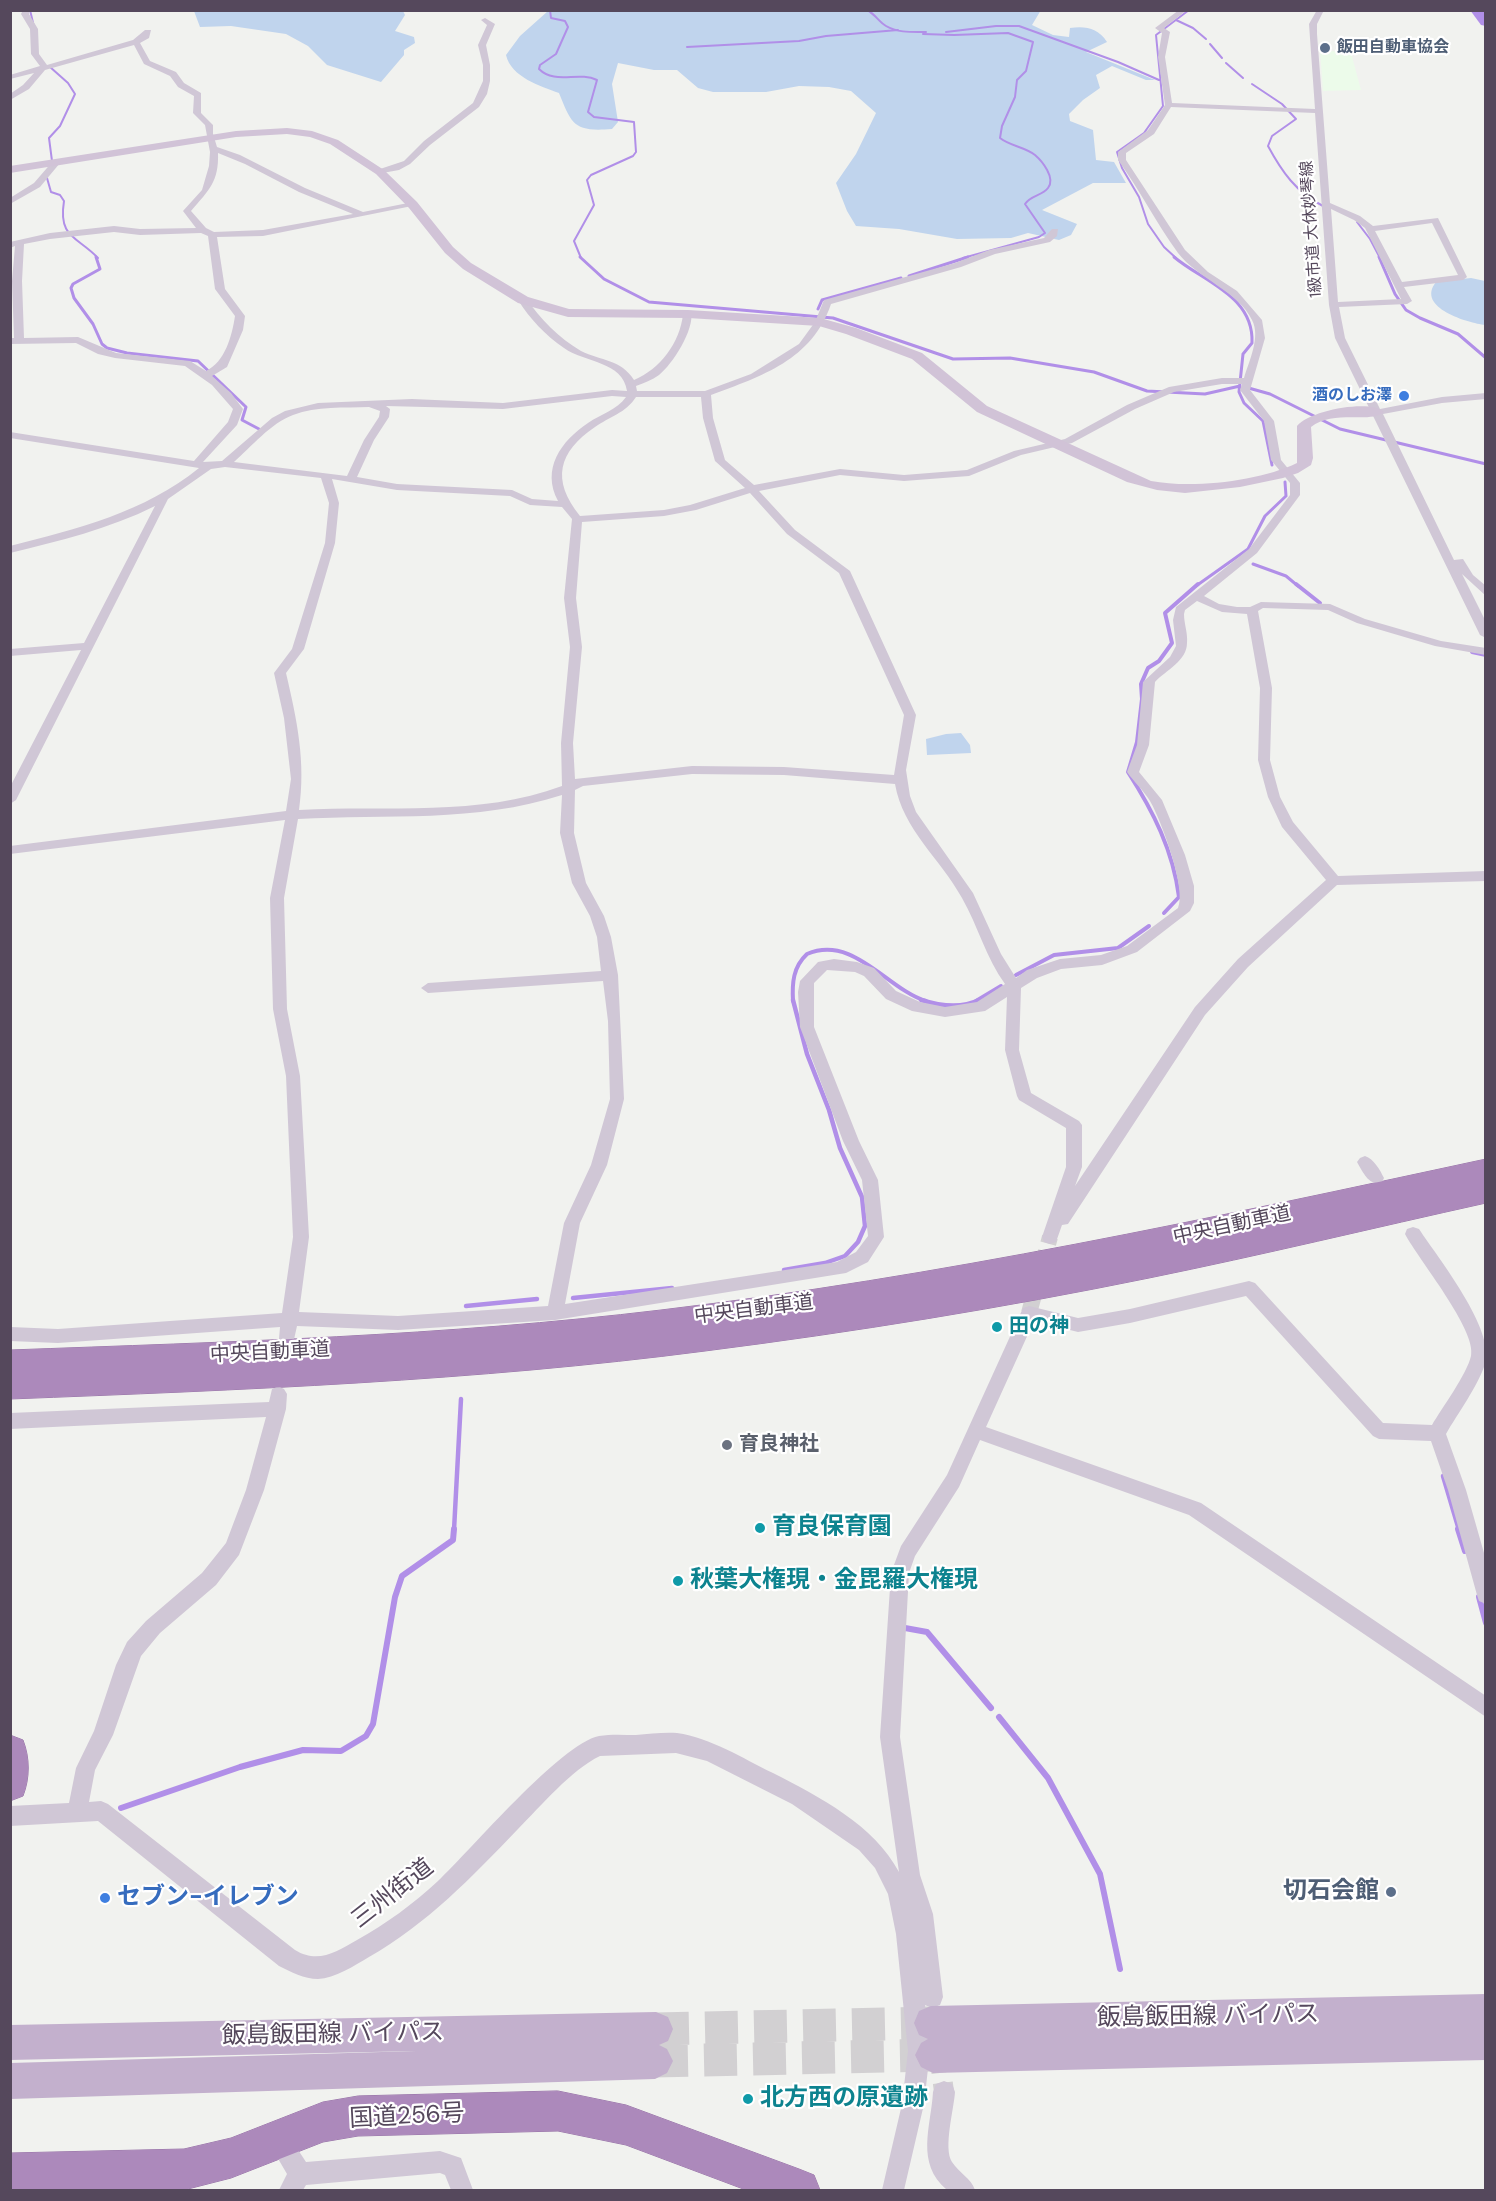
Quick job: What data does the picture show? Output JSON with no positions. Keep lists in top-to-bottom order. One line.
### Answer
{"streets":{"highway":["中央自動車道","国道256号"],"main road":["飯島飯田線 バイパス"],"street":["1級市道 大休妙琴線","三州街道"]},"places":["飯田自動車協会","酒のしお澤","田の神","育良神社","育良保育園","秋葉大権現・金毘羅大権現","切石会館","セブン-イレブン","北方西の原遺跡"]}
